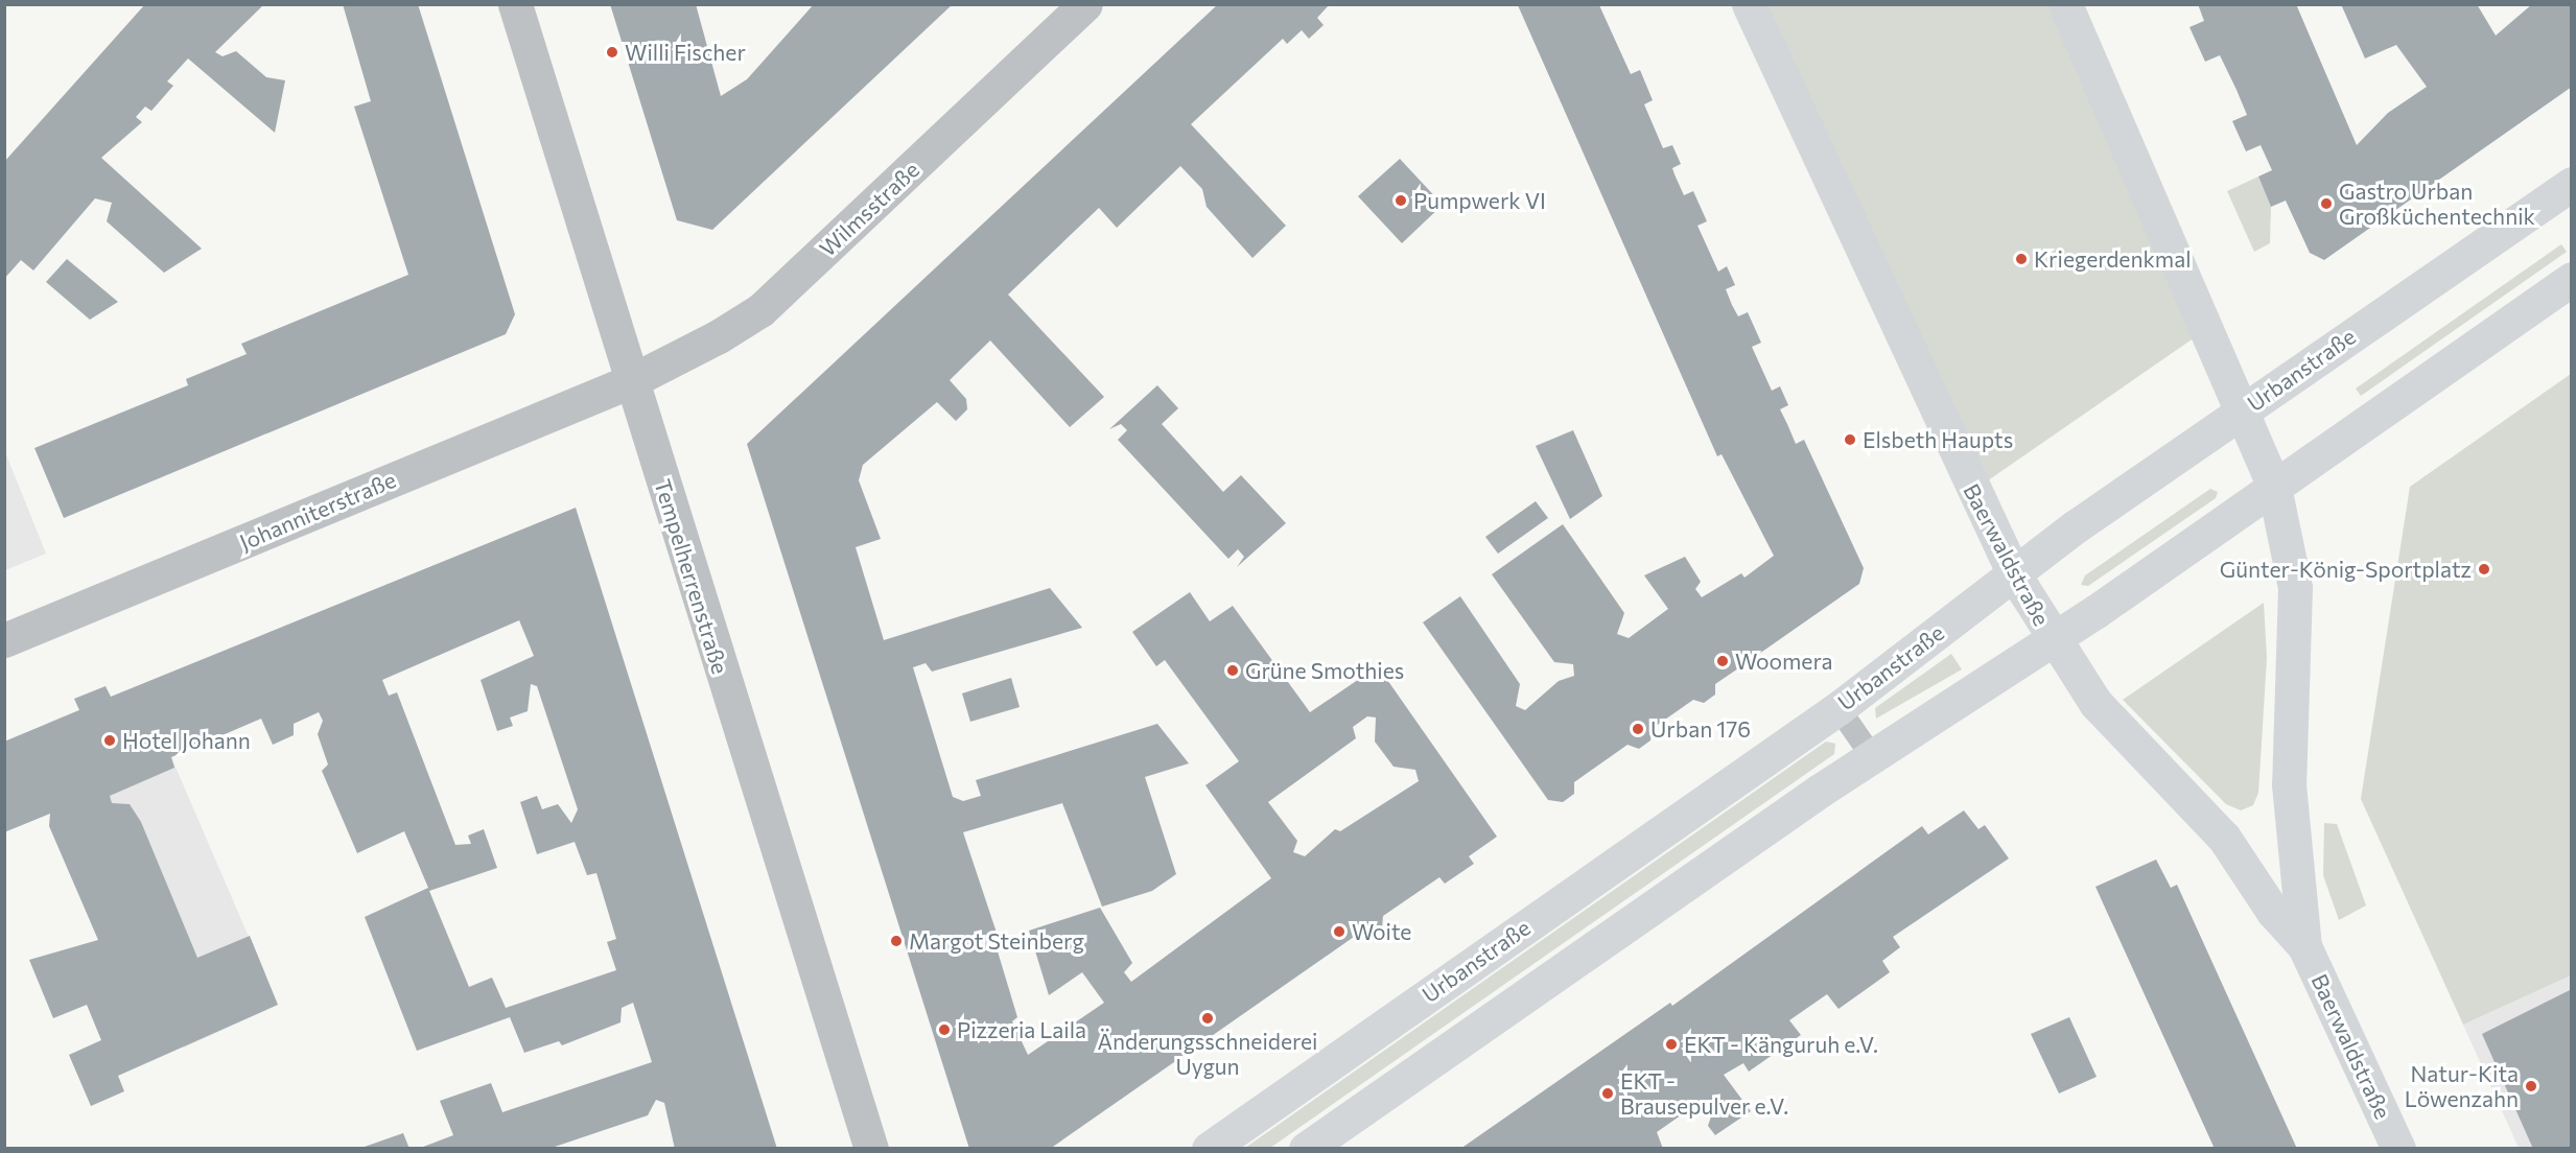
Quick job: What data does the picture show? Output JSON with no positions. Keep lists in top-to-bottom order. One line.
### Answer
{"streets":{"main road":["Urbanstraße","Baerwaldstraße"],"street":["Wilmsstraße","Johanniterstraße","Tempelherrenstraße"]},"crossings":[["Wilmsstraße","Johanniterstraße"],["Wilmsstraße","Tempelherrenstraße"],["Urbanstraße","Baerwaldstraße"],["Johanniterstraße","Tempelherrenstraße"]],"places":["Willi Fischer","Pumpwerk VI","Gastro Urban Großküchentechnik","Kriegerdenkmal","Elsbeth Haupts","Günter-König-Sportplatz","Woomera","Grüne Smothies","Urban 176","Hotel Johann","Woite","Margot Steinberg","Änderungsschneiderei Uygun","Pizzeria Laila","EKT - Känguruh e.V.","Natur-Kita Löwenzahn","EKT - Brausepulver e.V."]}
